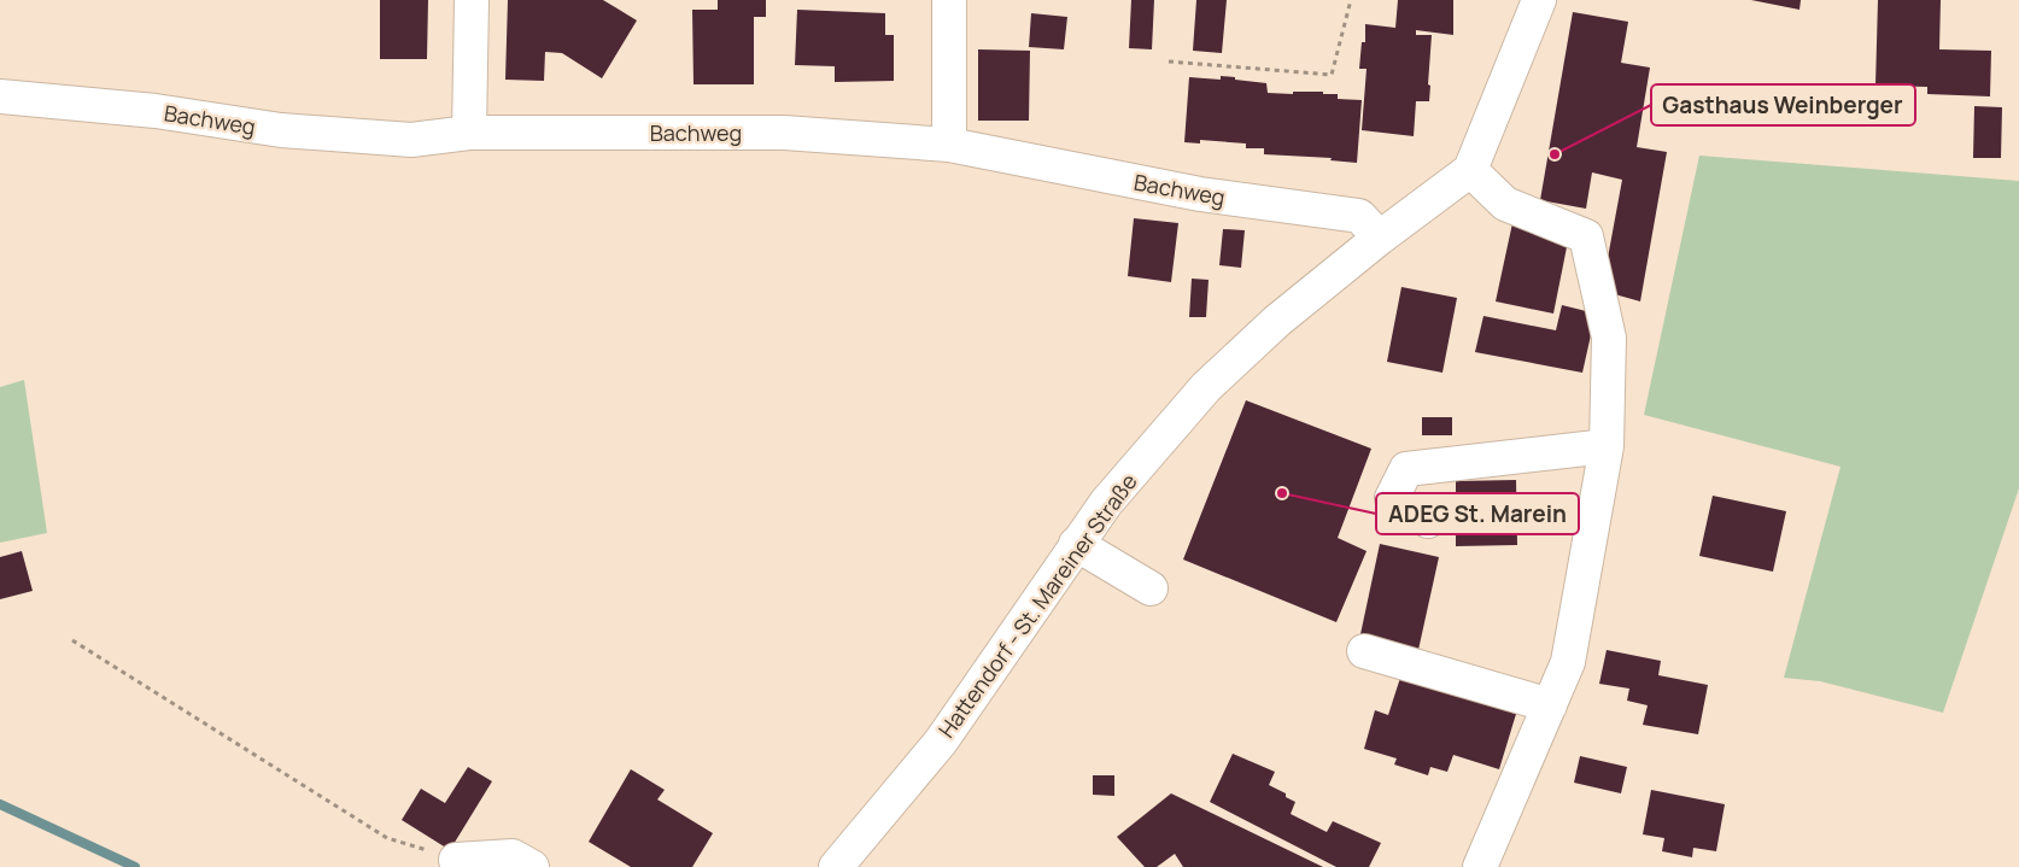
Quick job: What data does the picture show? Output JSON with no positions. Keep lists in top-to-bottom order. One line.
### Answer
{"streets":{"street":["Bachweg","Hattendorf - St. Mareiner Straße"]},"crossings":[["Bachweg","Hattendorf - St. Mareiner Straße"]],"places":["Gasthaus Weinberger","ADEG St. Marein"]}
